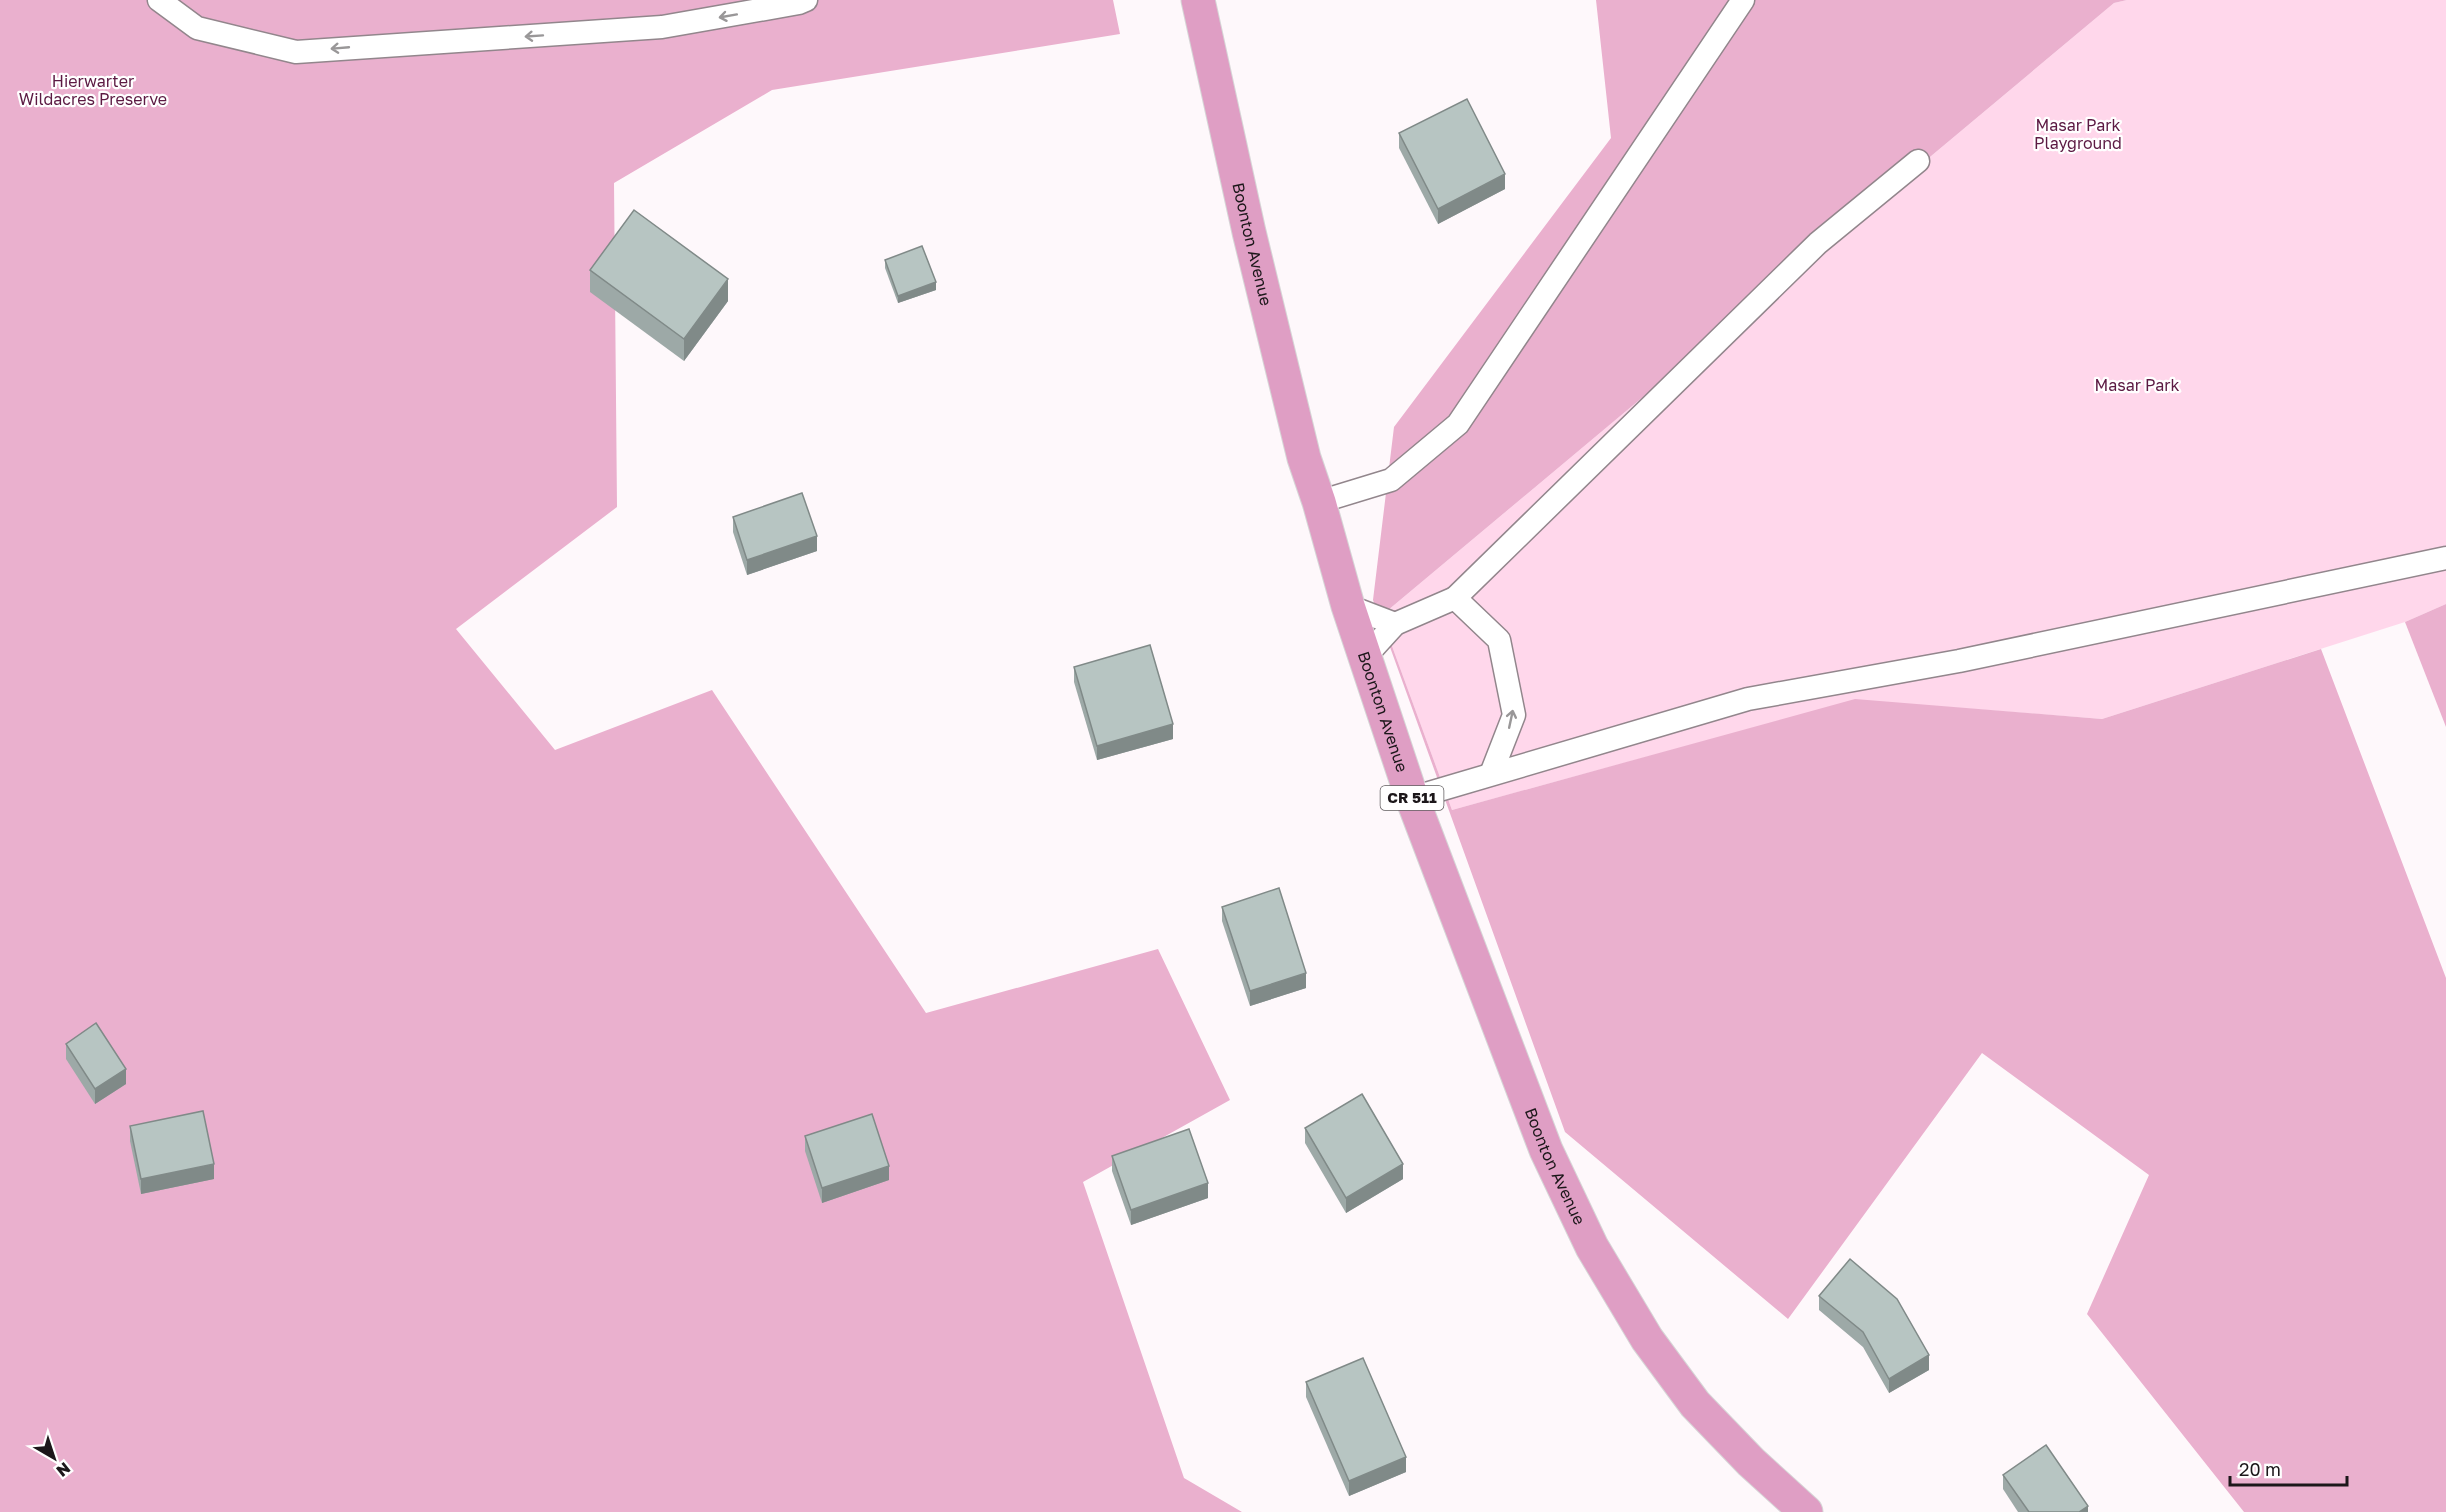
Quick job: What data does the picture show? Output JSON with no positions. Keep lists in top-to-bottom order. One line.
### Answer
{"streets":{"main road":["Boonton Avenue","CR 511"]},"parks":["Hierwarter Wildacres Preserve","Masar Park Playground","Masar Park"],"scale_bar":"20 m","north":"bottom right"}
